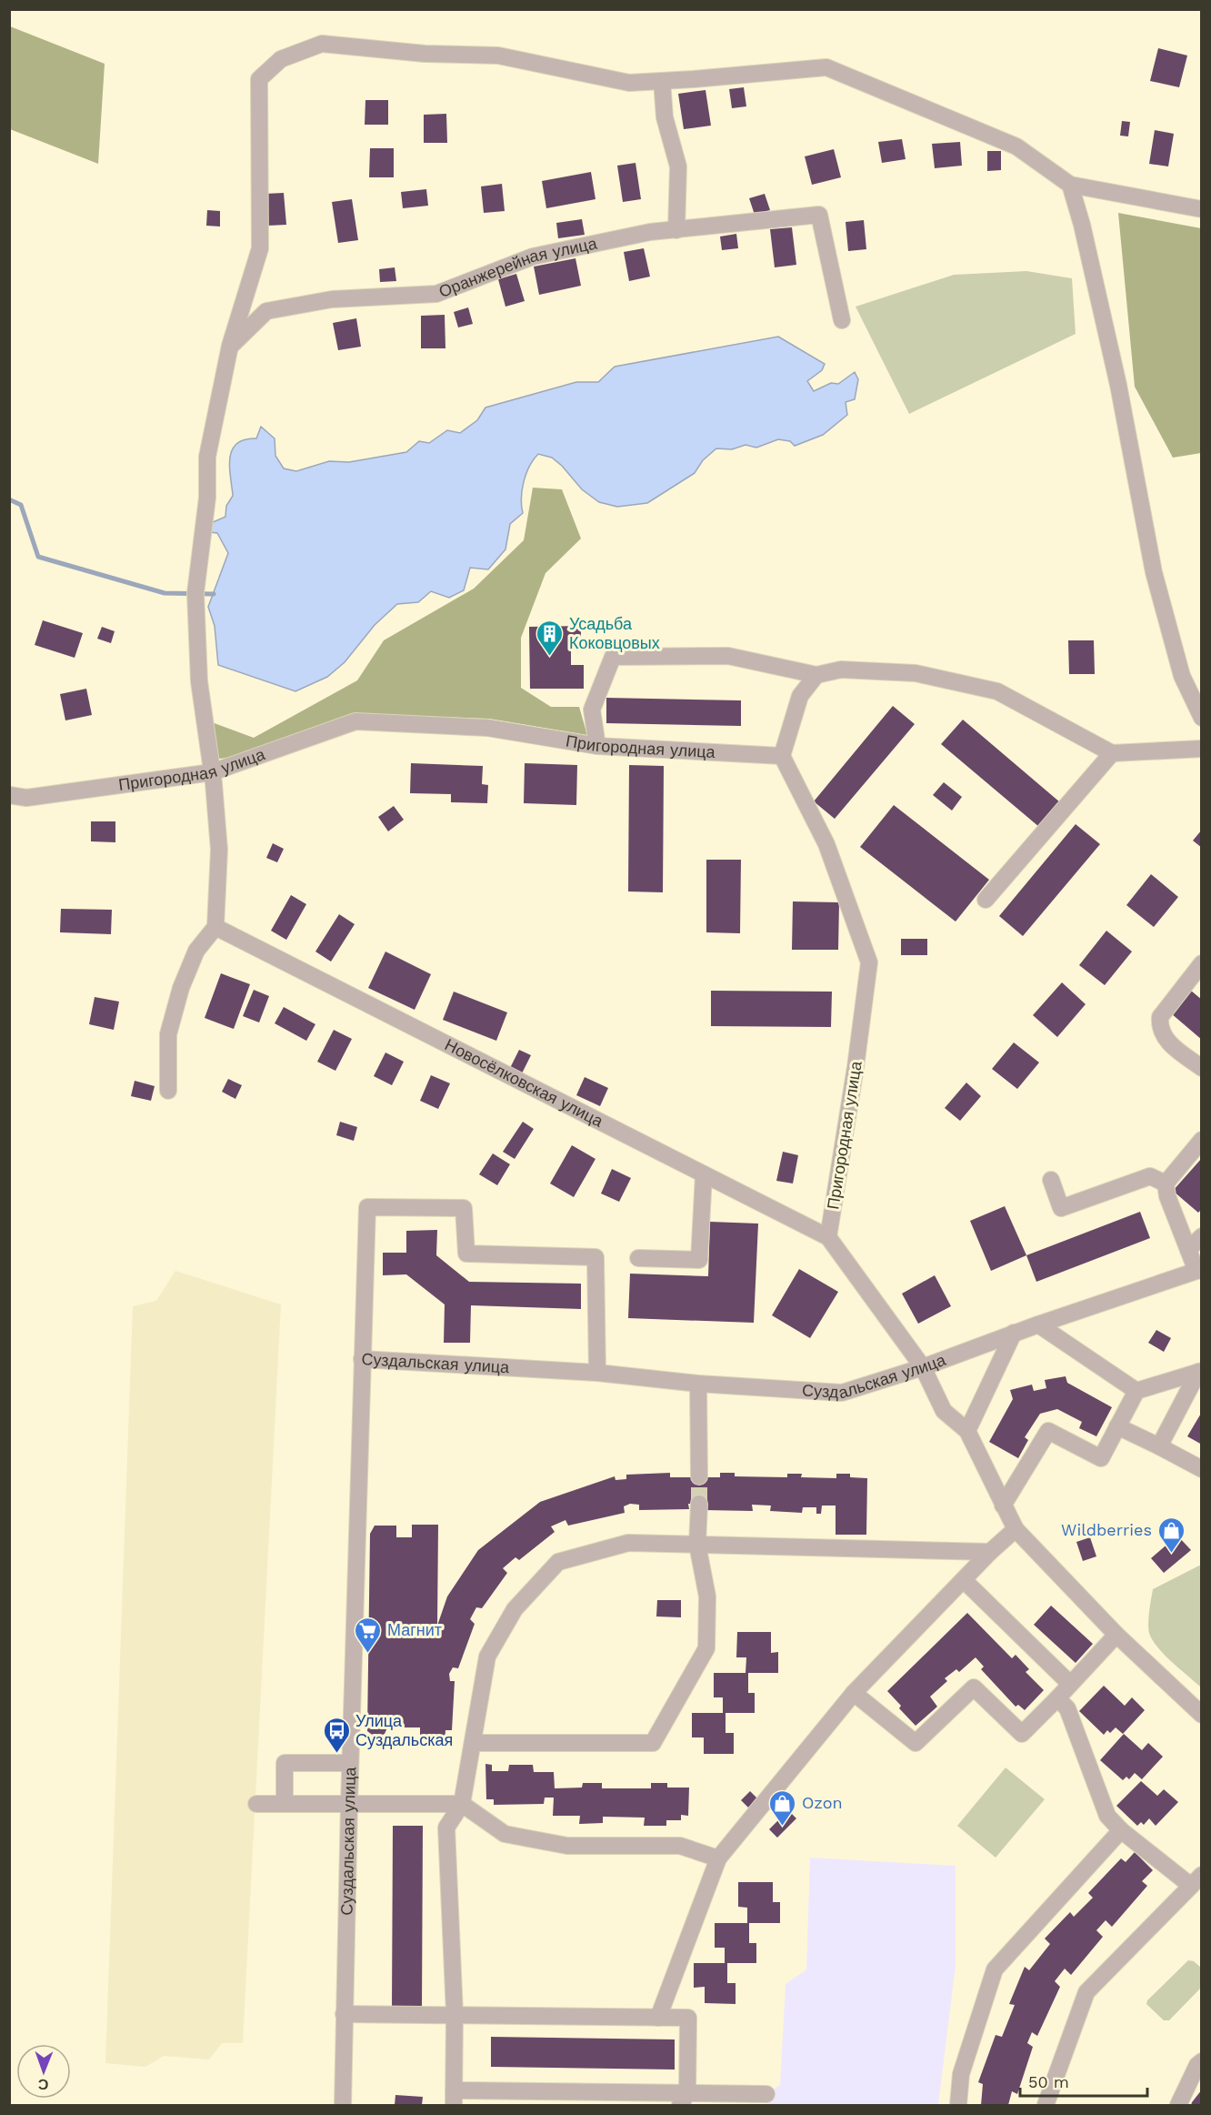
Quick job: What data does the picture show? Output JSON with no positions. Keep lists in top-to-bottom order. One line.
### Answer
{"streets":{"street":["Оранжерейная улица","Пригородная улица","Новосёлковская улица","Суздальская улица"]},"crossings":[["Пригородная улица","Новосёлковская улица"],["Новосёлковская улица","Суздальская улица"]],"places":{"building":["Усадьба Коковцовых"],"shop":["Wildberries","Ozon"],"supermarket":["Магнит"],"bus stop":["Улица Суздальская"]},"scale_bar":"50 m","north":"bottom"}
